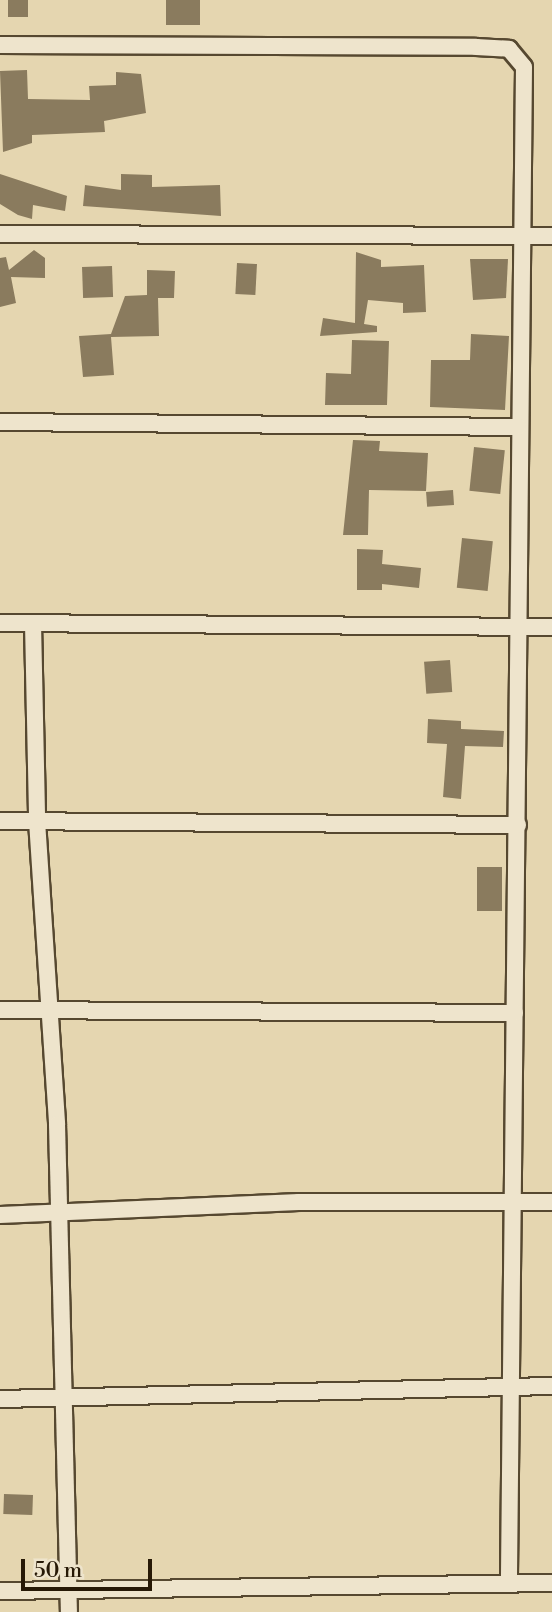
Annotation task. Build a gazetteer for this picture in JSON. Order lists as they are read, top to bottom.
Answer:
{
  "scale_bar": "50 m"
}
